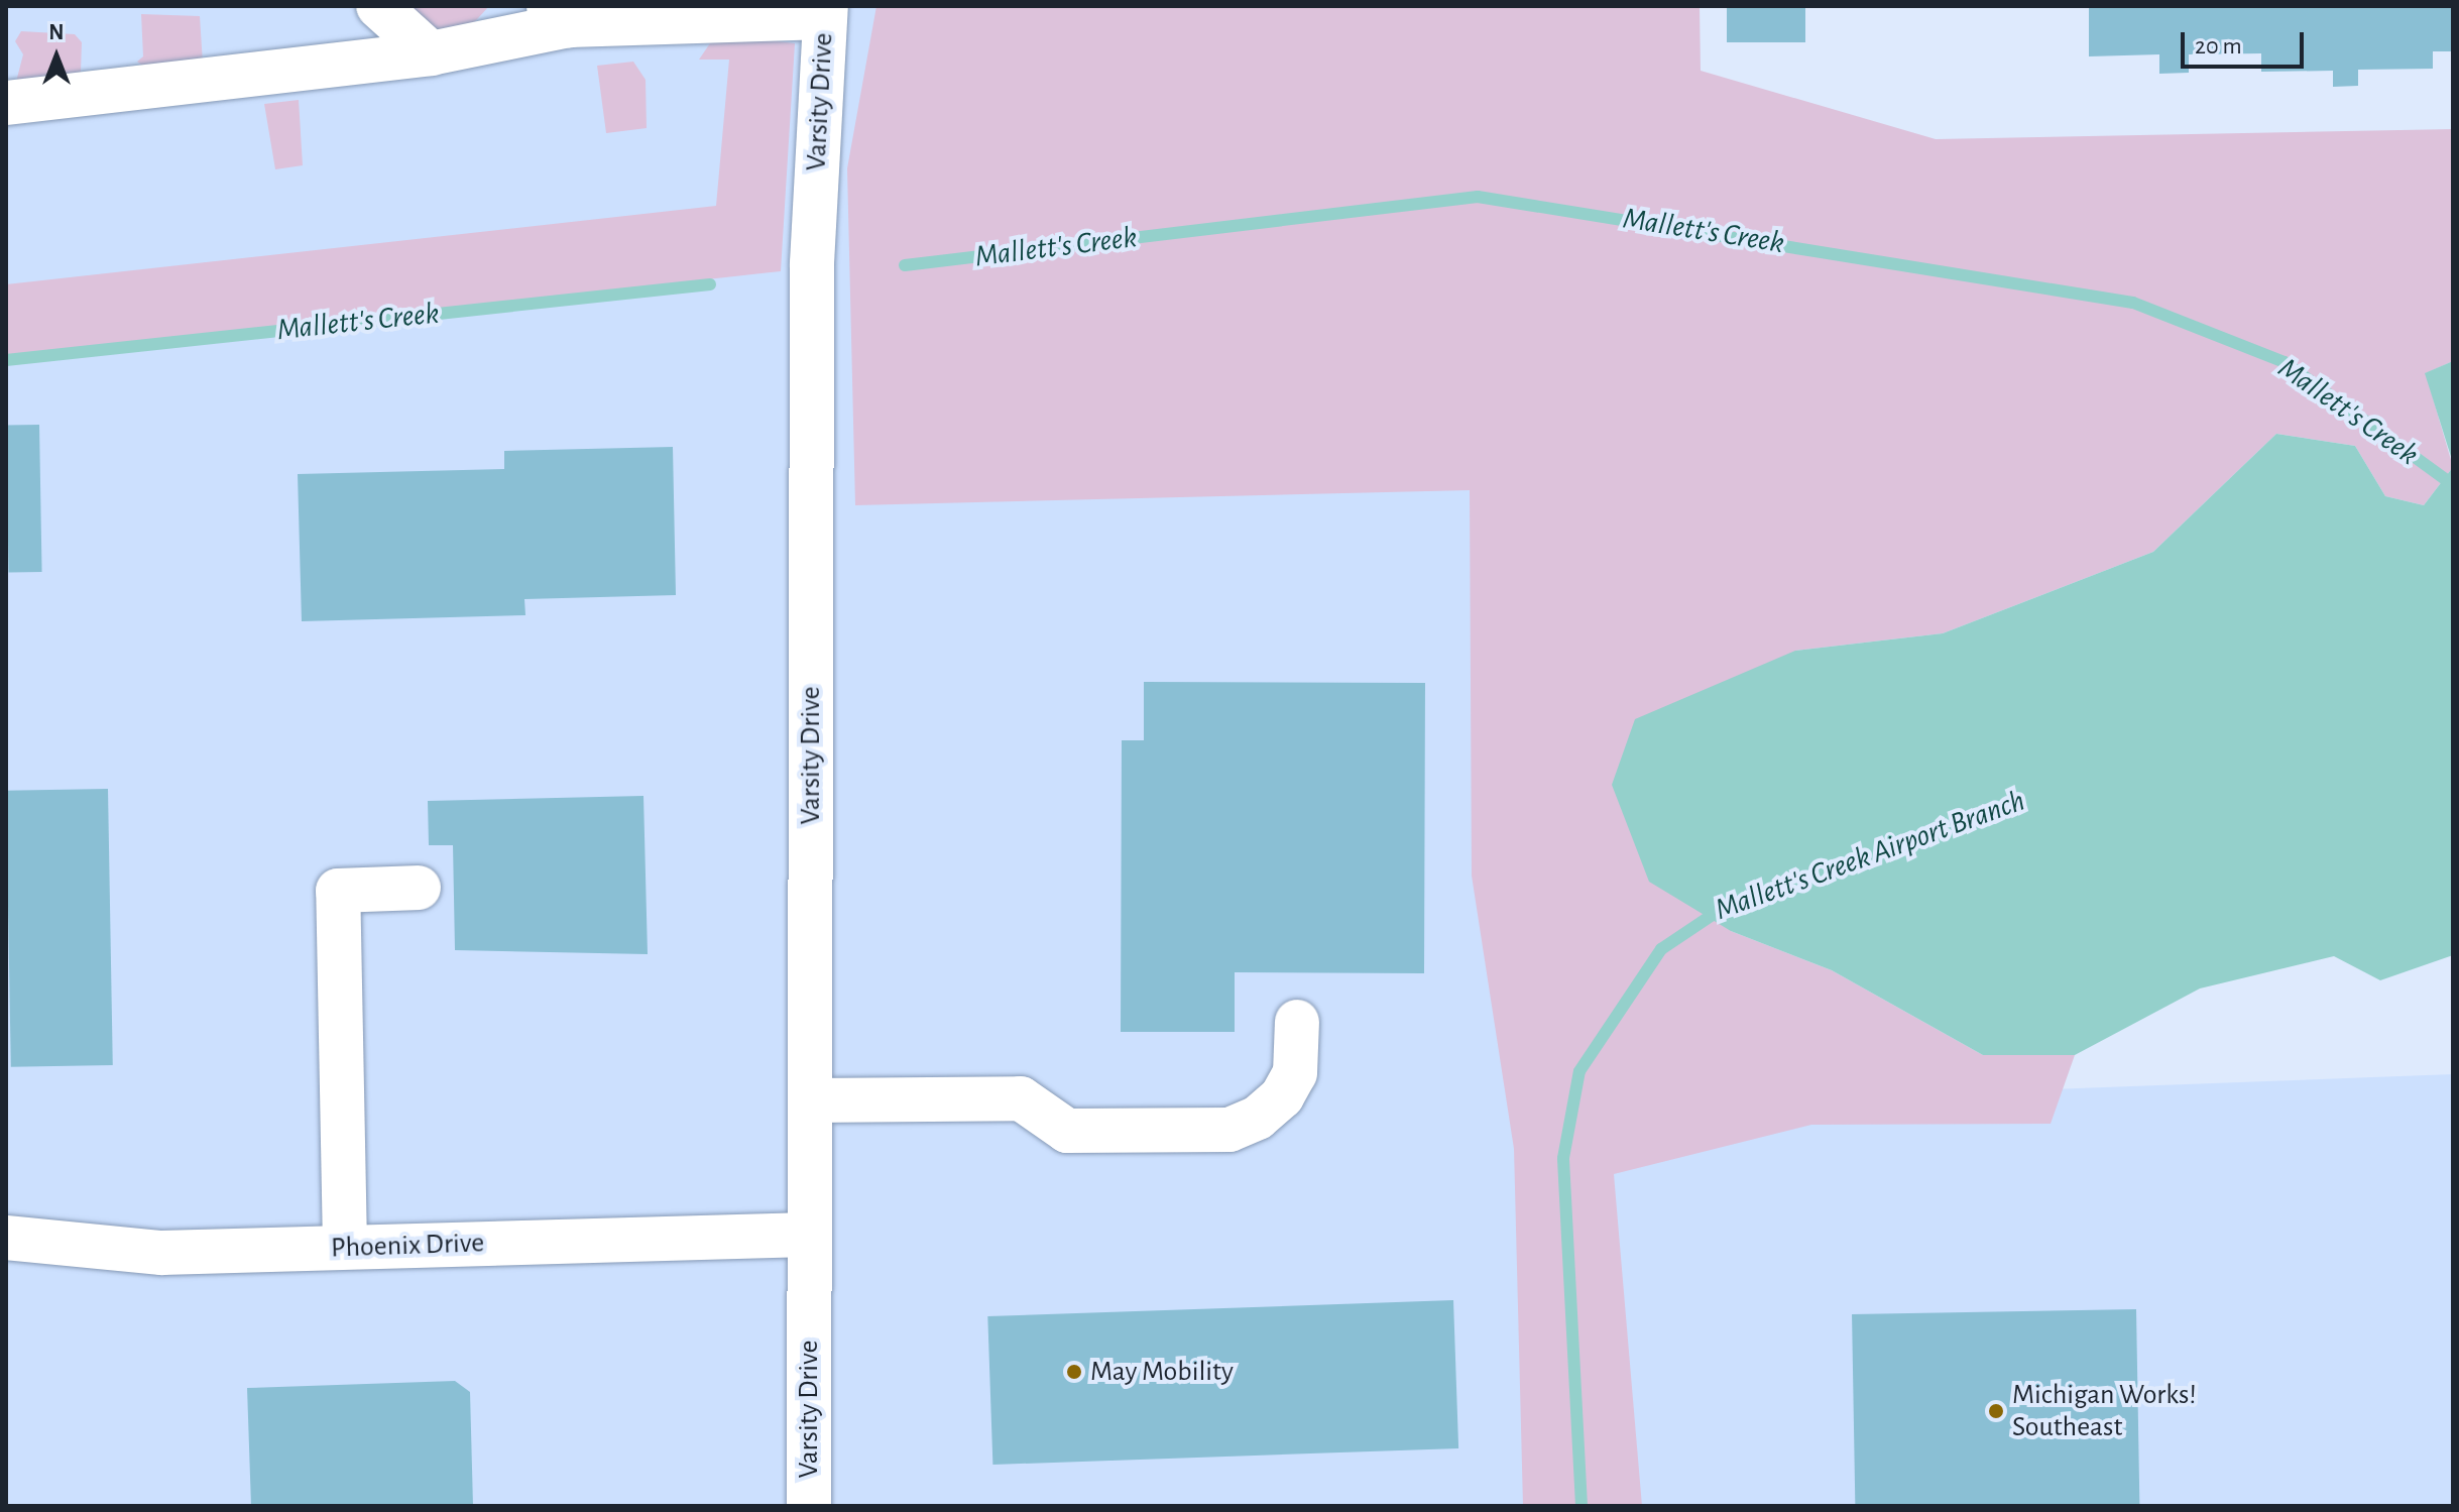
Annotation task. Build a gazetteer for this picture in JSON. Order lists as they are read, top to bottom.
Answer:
{
  "streets": {
    "street": ["Varsity Drive", "Phoenix Drive"]
  },
  "crossings": [
    ["Varsity Drive", "Phoenix Drive"]
  ],
  "water": ["Mallett's Creek", "Mallett's Creek Airport Branch"],
  "places": ["May Mobility", "Michigan Works! Southeast"],
  "scale_bar": "20 m",
  "north": "top"
}
